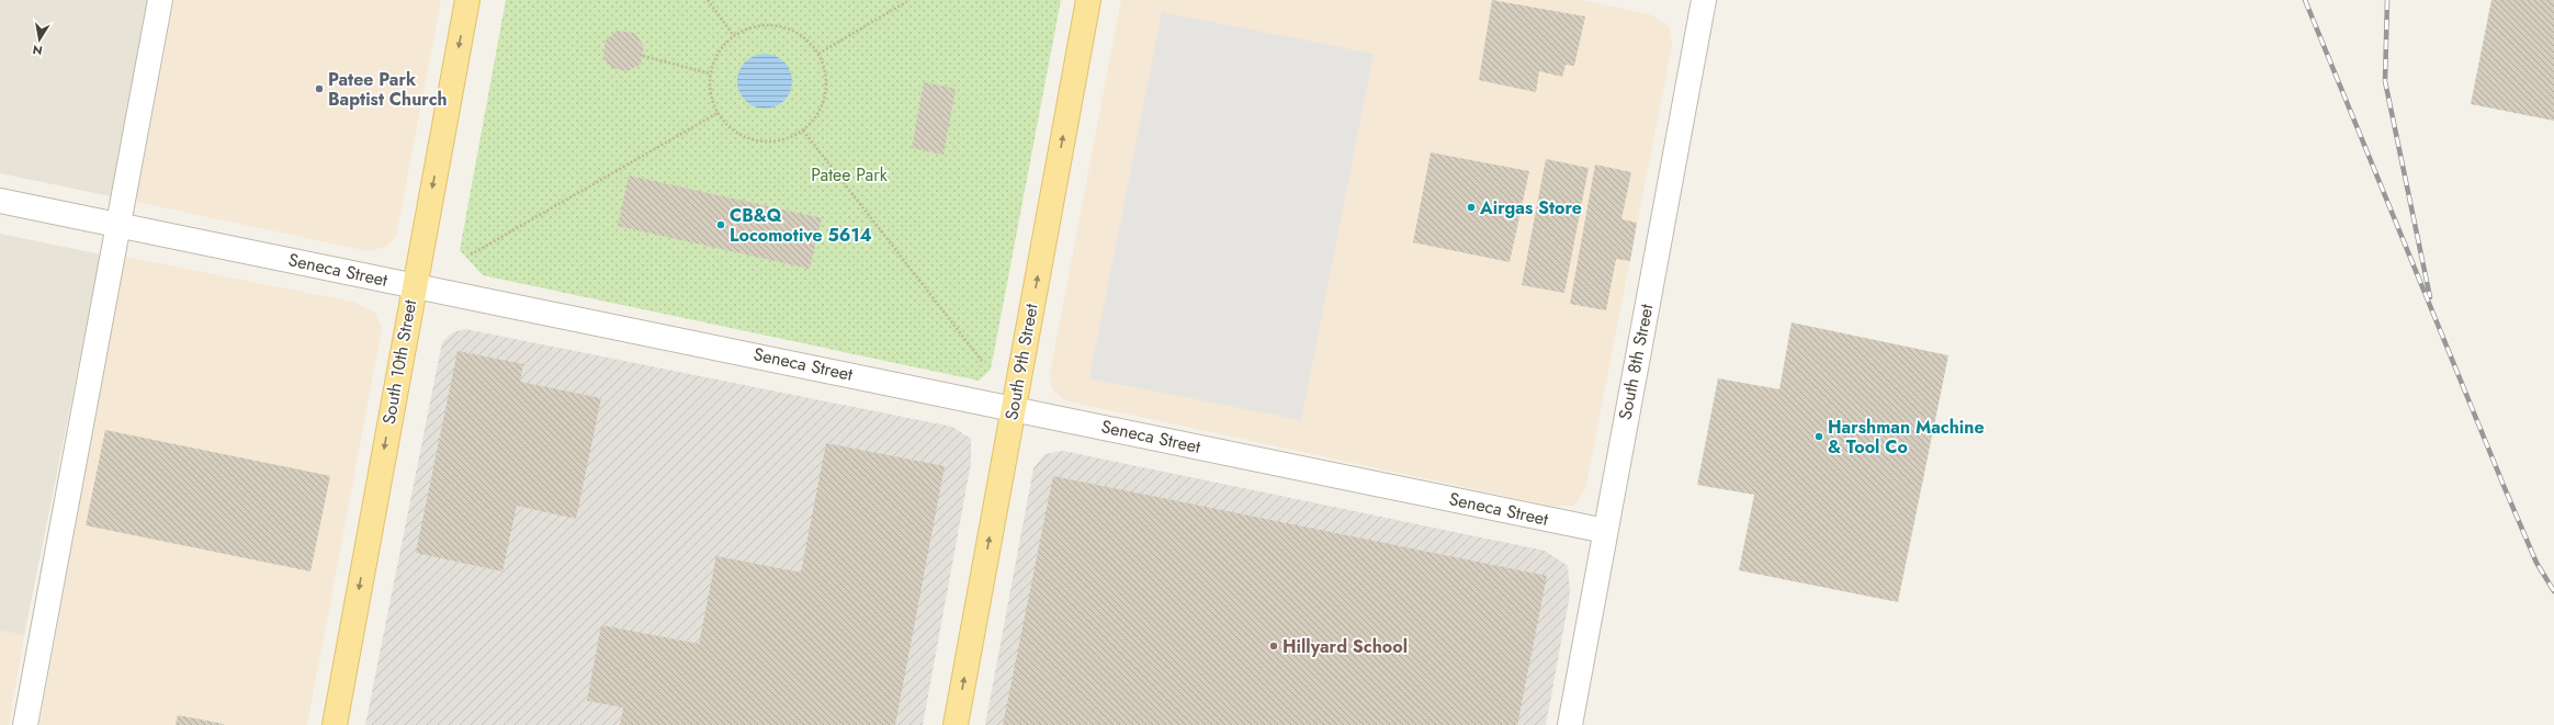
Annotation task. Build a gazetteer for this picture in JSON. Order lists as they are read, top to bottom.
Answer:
{
  "streets": {
    "main road": ["South 10th Street", "South 9th Street"],
    "street": ["Seneca Street", "South 8th Street"]
  },
  "crossings": [
    ["Seneca Street", "South 10th Street"],
    ["Seneca Street", "South 9th Street"],
    ["Seneca Street", "South 8th Street"]
  ],
  "one_way": ["South 10th Street", "South 9th Street"],
  "parks": ["Patee Park"],
  "places": [
    "Patee Park Baptist Church",
    "Airgas Store",
    "CB&Q Locomotive 5614",
    "Harshman Machine & Tool Co",
    "Hillyard School"
  ],
  "north": "bottom"
}
